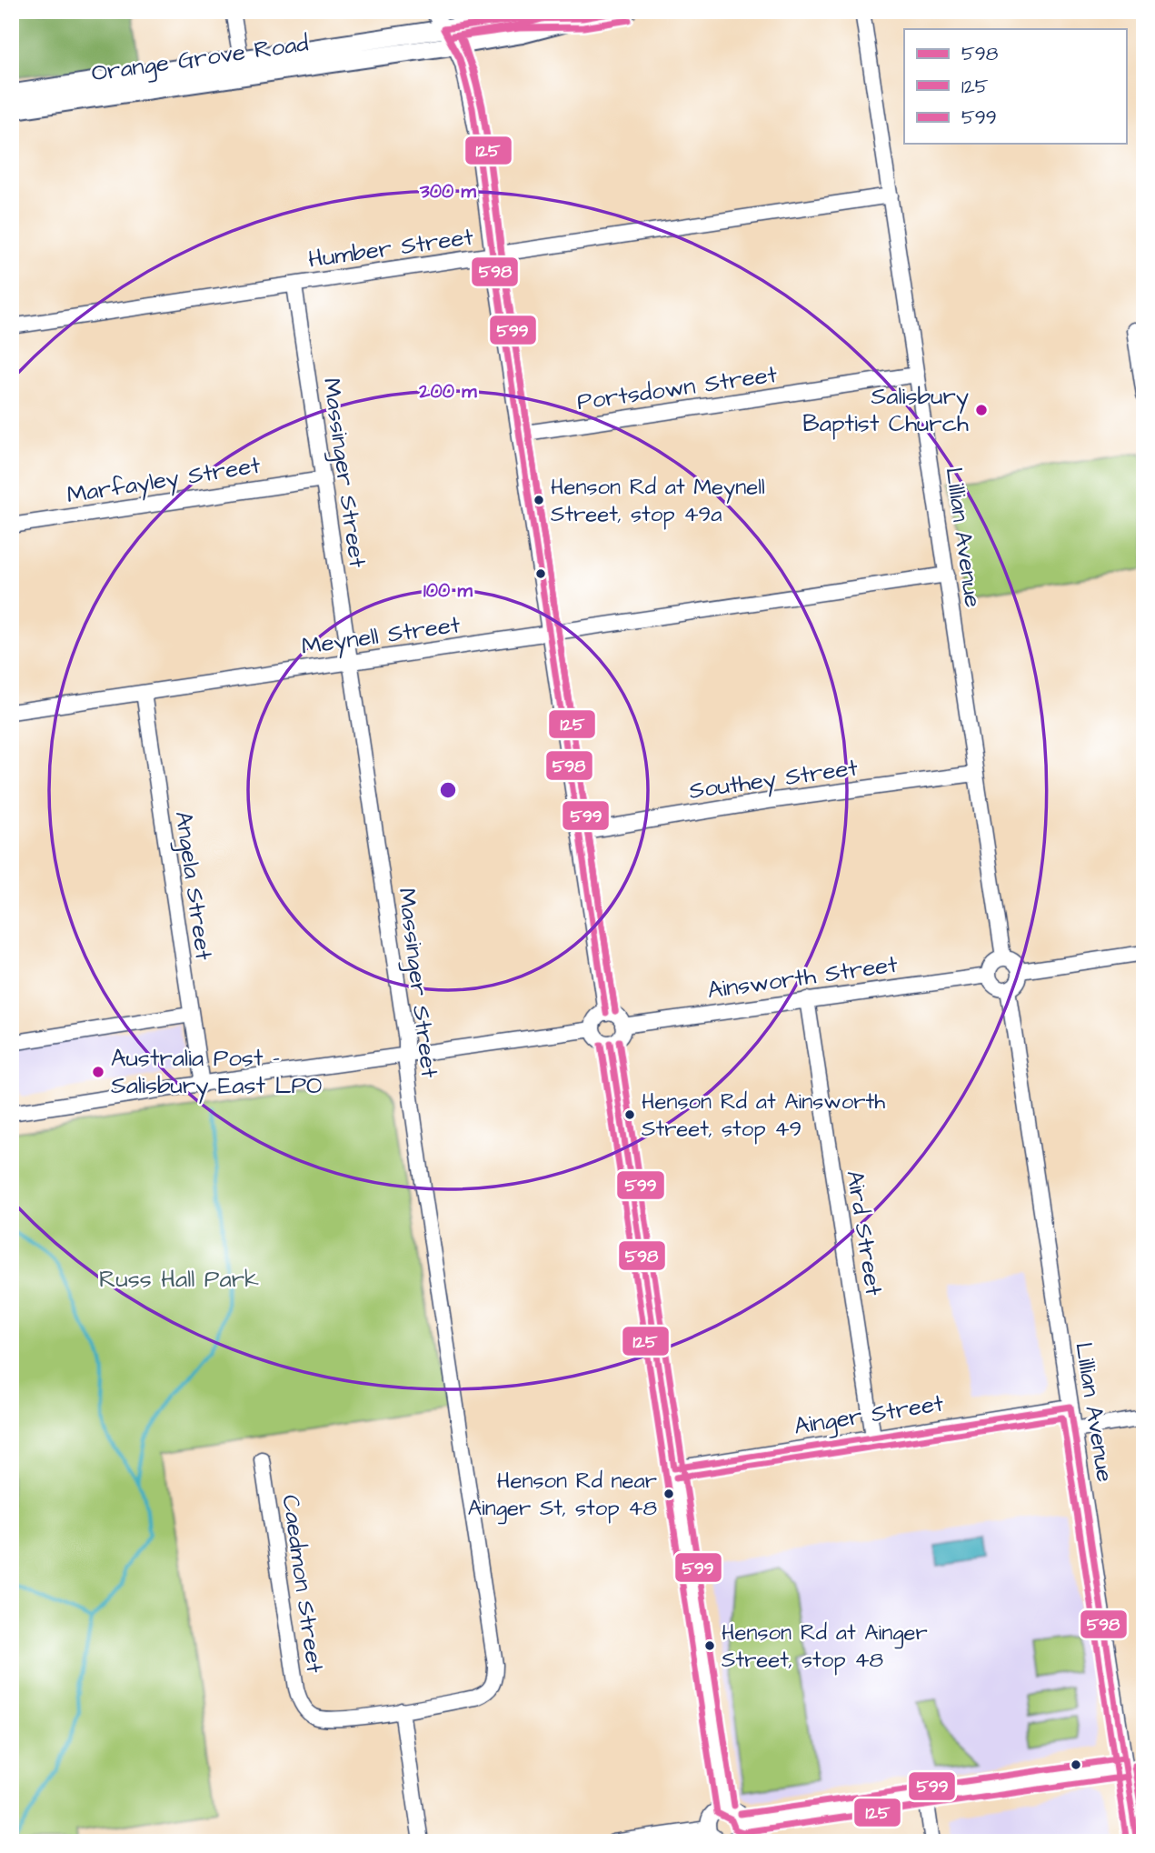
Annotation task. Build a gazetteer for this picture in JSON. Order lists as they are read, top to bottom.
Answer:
{
  "streets": {
    "main road": ["Orange Grove Road"],
    "street": [
      "Humber Street",
      "Portsdown Street",
      "Massinger Street",
      "Marfayley Street",
      "Lillian Avenue",
      "Meynell Street",
      "Southey Street",
      "Angela Street",
      "Ainsworth Street",
      "Aird Street",
      "Ainger Street",
      "Caedmon Street"
    ]
  },
  "crossings": [
    ["Humber Street", "Massinger Street"],
    ["Humber Street", "Lillian Avenue"],
    ["Portsdown Street", "Lillian Avenue"],
    ["Massinger Street", "Marfayley Street"],
    ["Massinger Street", "Meynell Street"],
    ["Massinger Street", "Caedmon Street"],
    ["Lillian Avenue", "Meynell Street"],
    ["Lillian Avenue", "Southey Street"],
    ["Lillian Avenue", "Ainsworth Street"],
    ["Lillian Avenue", "Ainger Street"],
    ["Meynell Street", "Angela Street"],
    ["Ainsworth Street", "Aird Street"],
    ["Aird Street", "Ainger Street"]
  ],
  "parks": ["Russ Hall Park"],
  "places": [
    "Salisbury Baptist Church",
    "Henson Rd at Meynell Street, stop 49a",
    "Australia Post - Salisbury East LPO",
    "Henson Rd at Ainsworth Street, stop 49",
    "Henson Rd near Ainger St, stop 48",
    "Henson Rd at Ainger Street, stop 48"
  ],
  "lines": ["transit line 598", "transit line 599", "transit line 125"],
  "legend": ["598", "125", "599"],
  "rings": ["300 m", "200 m", "100 m"]
}
